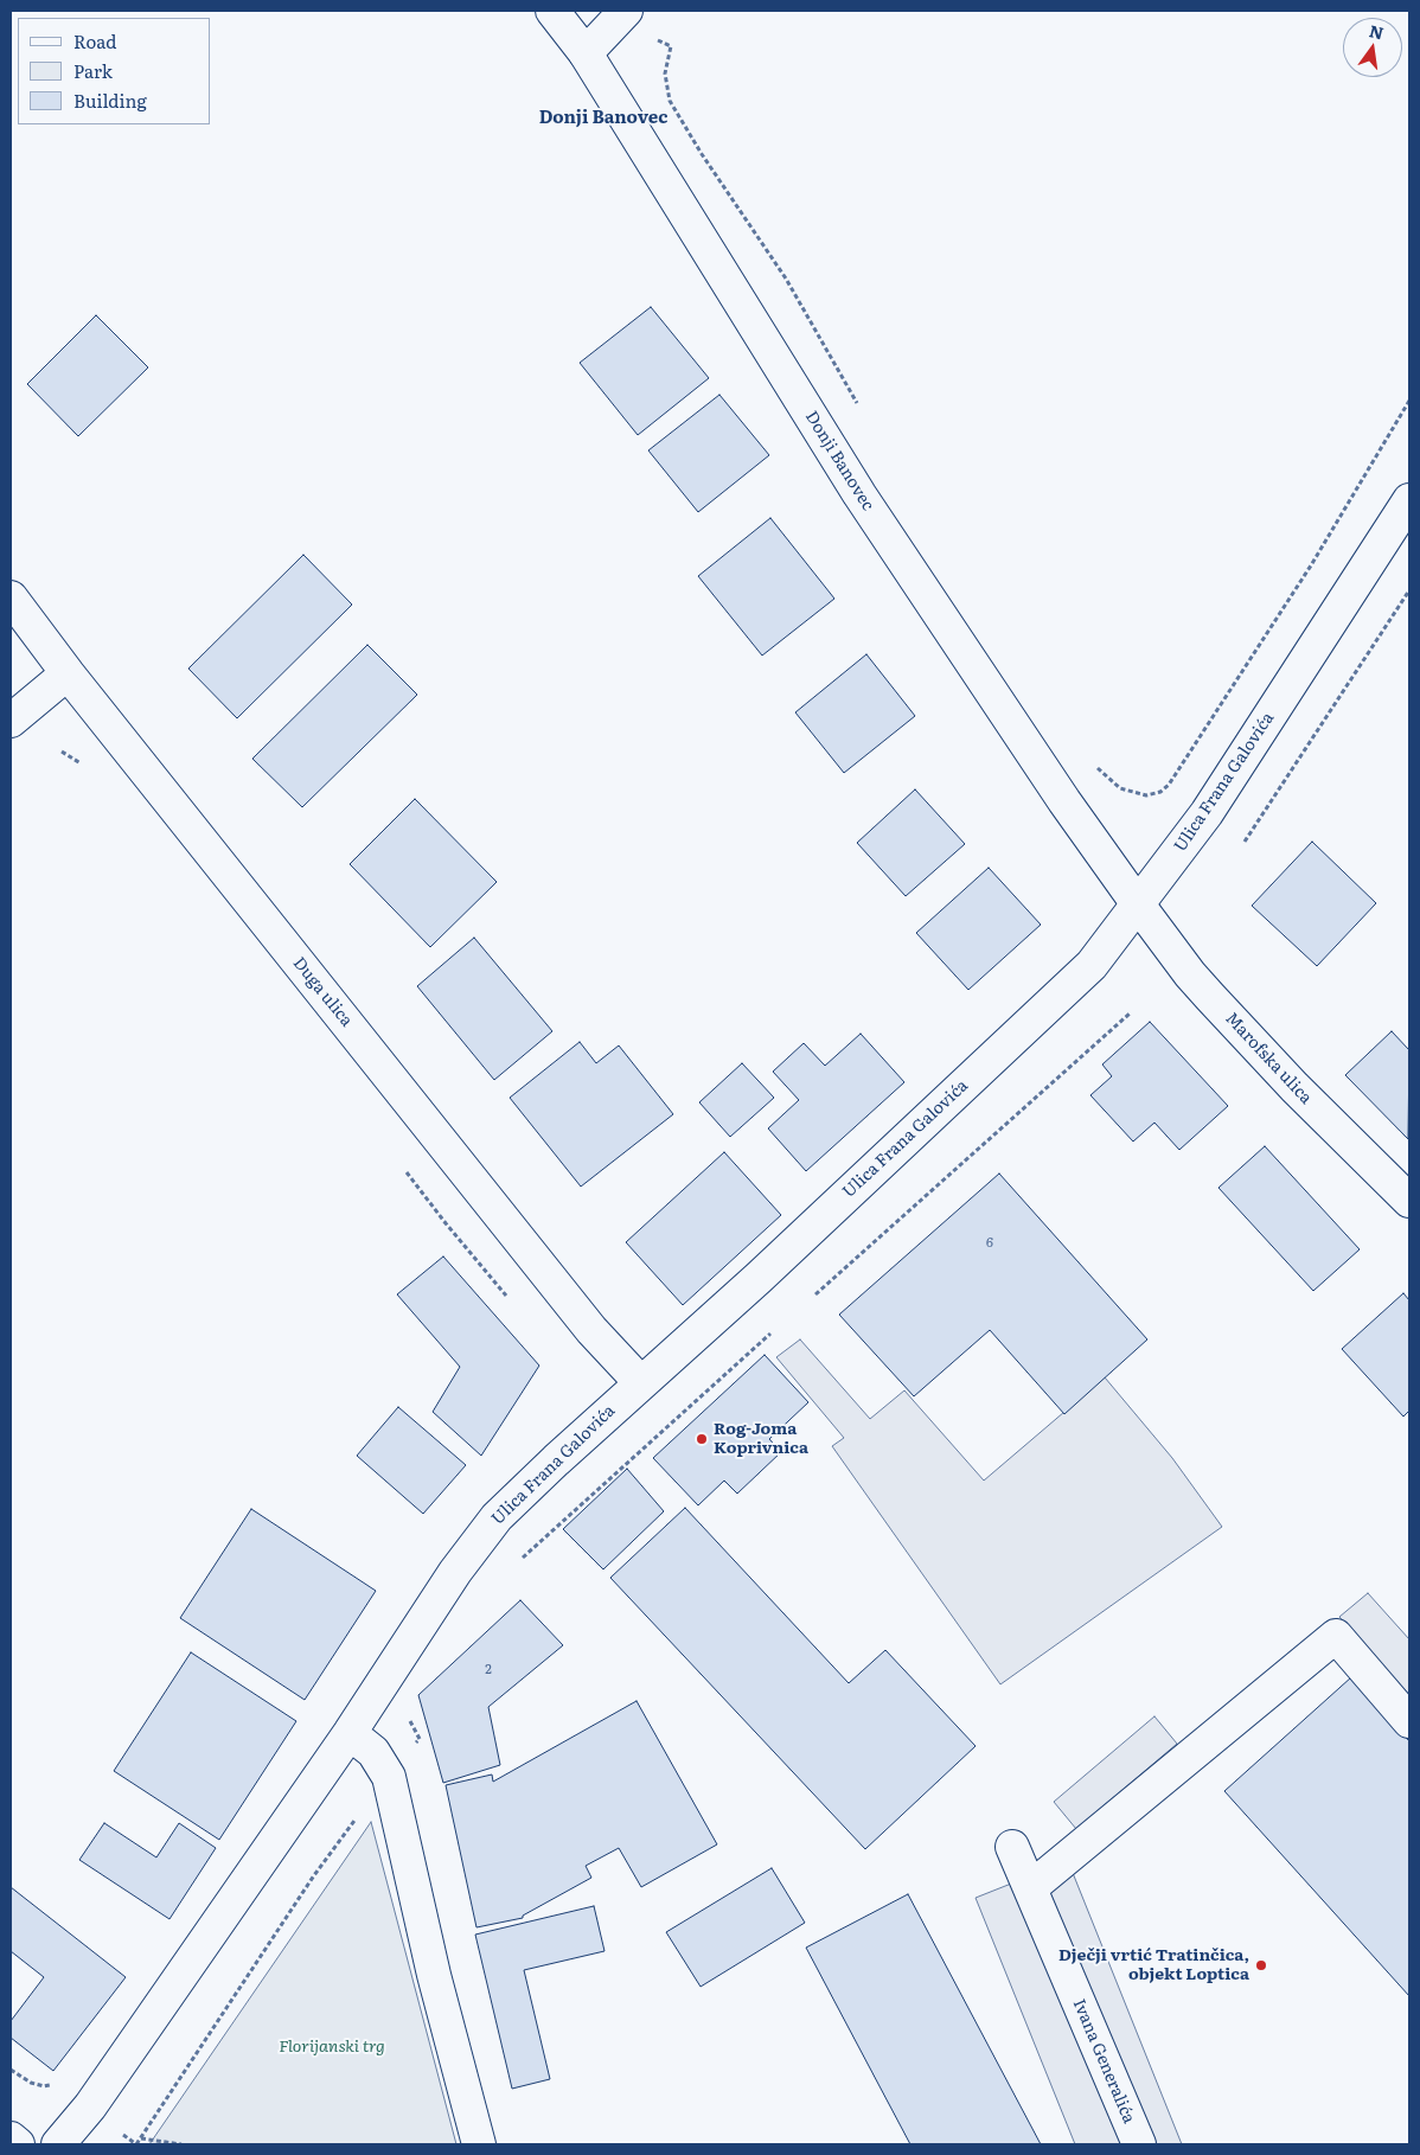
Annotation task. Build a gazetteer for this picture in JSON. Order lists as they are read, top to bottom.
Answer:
{
  "streets": {
    "street": [
      "Donji Banovec",
      "Ulica Frana Galovića",
      "Duga ulica",
      "Marofska ulica",
      "Ivana Generalića"
    ]
  },
  "crossings": [
    ["Donji Banovec", "Ulica Frana Galovića"],
    ["Donji Banovec", "Marofska ulica"],
    ["Ulica Frana Galovića", "Duga ulica"],
    ["Ulica Frana Galovića", "Marofska ulica"]
  ],
  "districts": ["Donji Banovec"],
  "parks": ["Florijanski trg"],
  "places": ["Rog-Joma Koprivnica", "Dječji vrtić Tratinčica, objekt Loptica"],
  "house_numbers": ["6", "2"],
  "legend": ["Road", "Park", "Building"],
  "north": "top"
}
